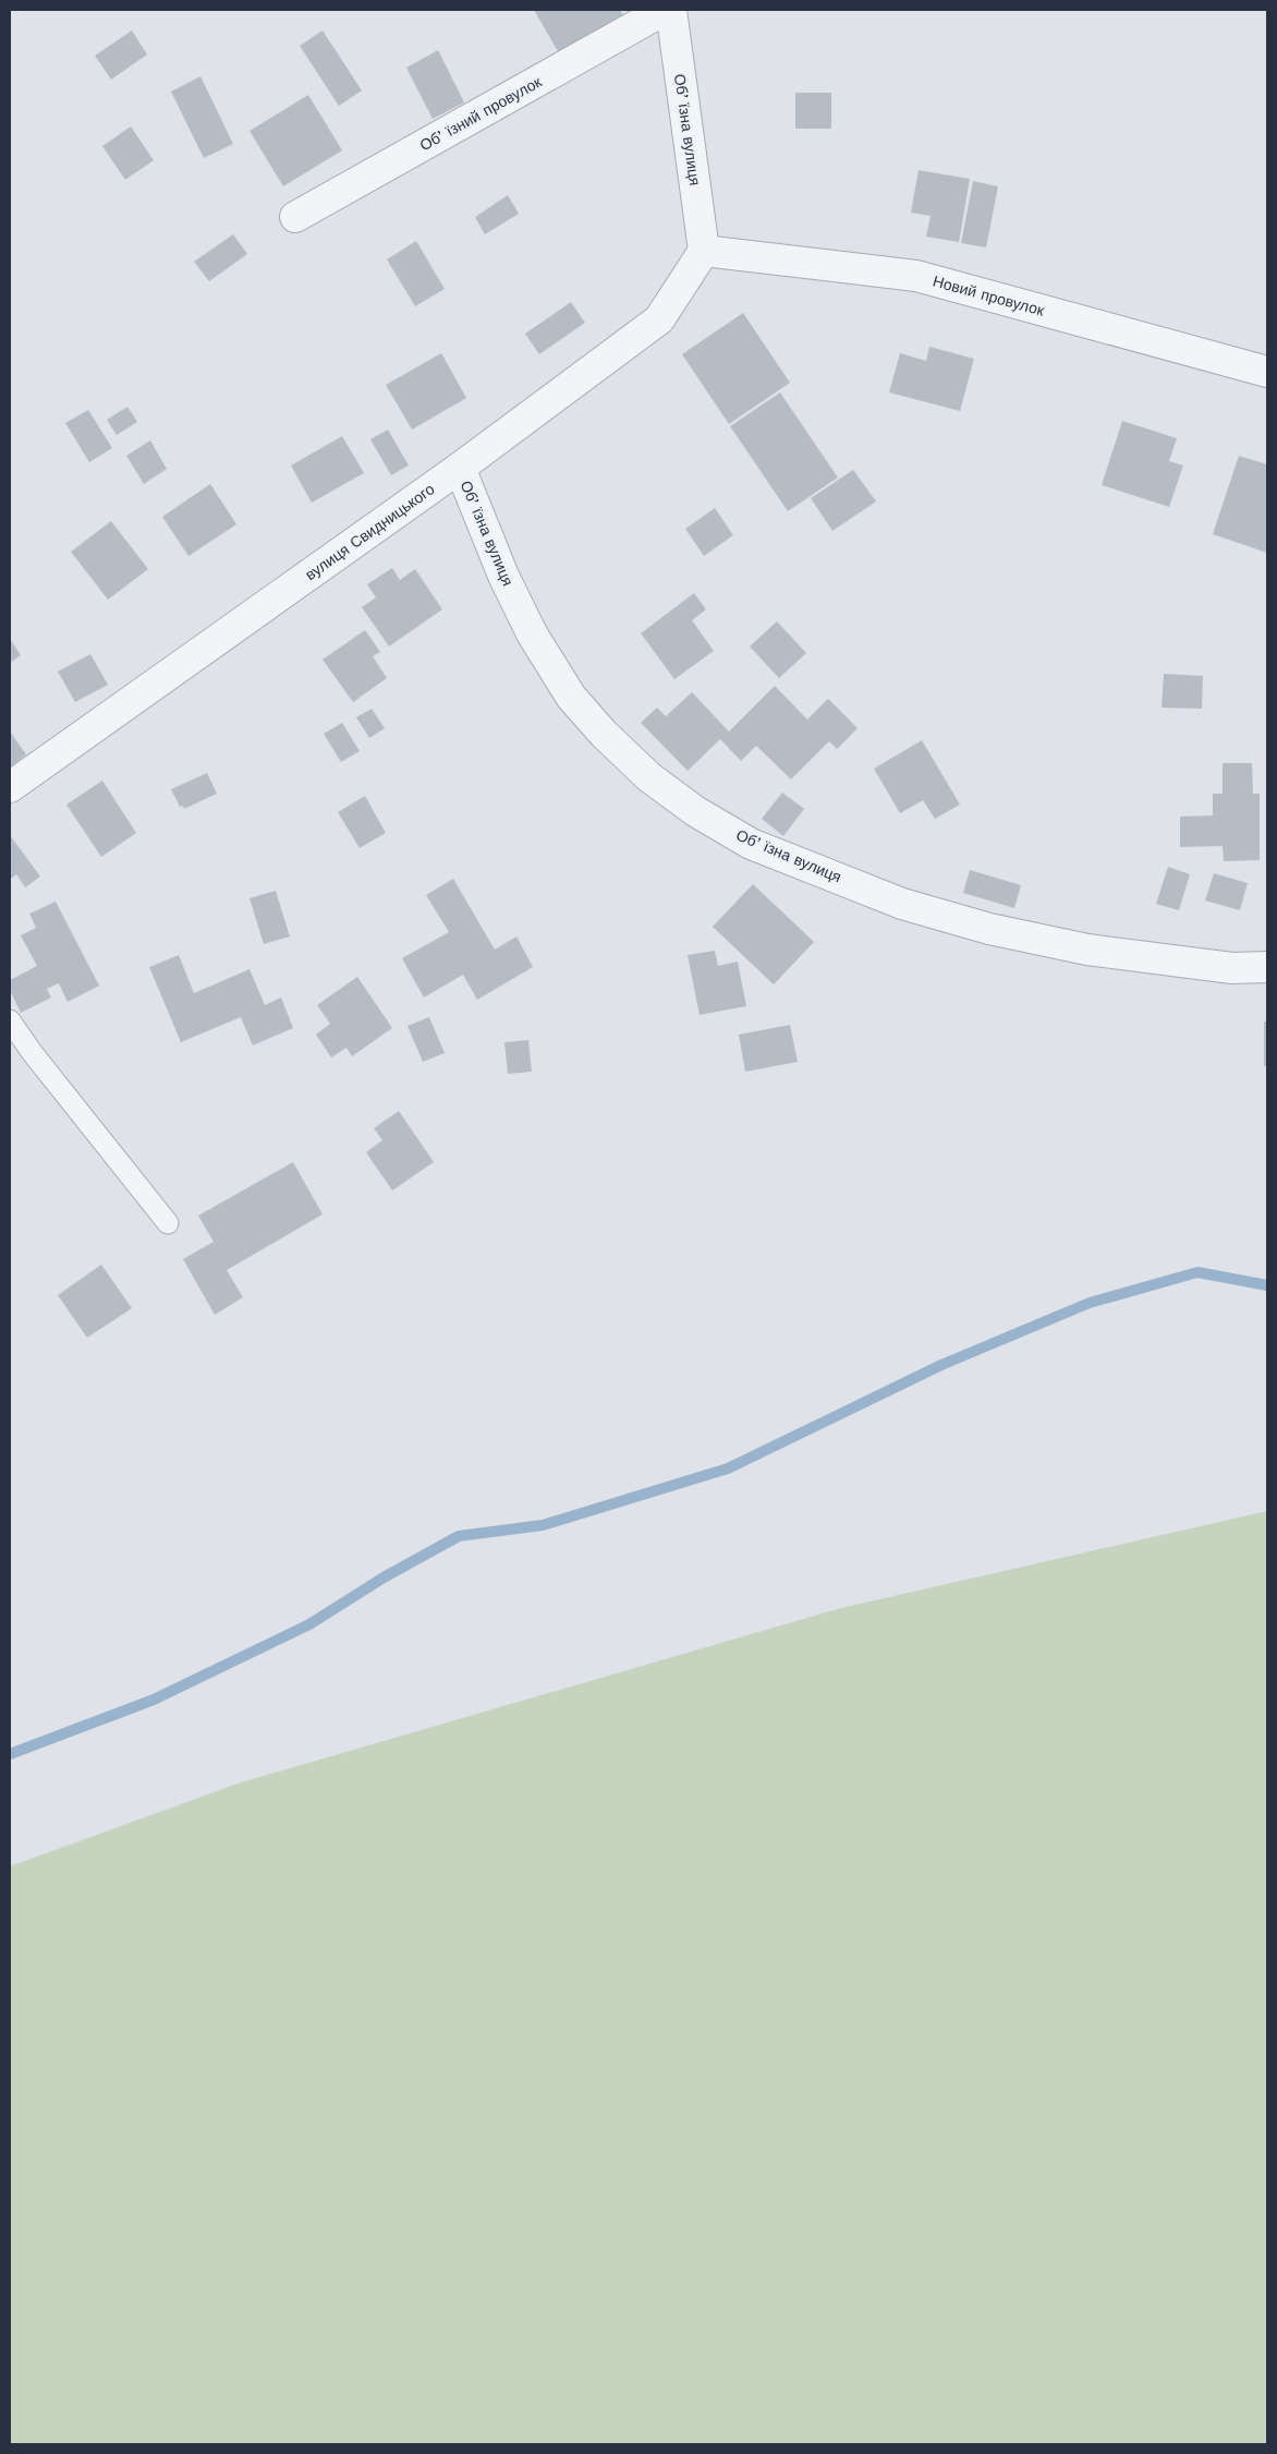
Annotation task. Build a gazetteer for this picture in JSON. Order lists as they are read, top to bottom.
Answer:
{
  "streets": {
    "street": [
      "Обʼїзний провулок",
      "Обʼїзна вулиця",
      "Новий провулок",
      "вулиця Свидницького"
    ]
  },
  "crossings": [
    ["Обʼїзна вулиця", "Новий провулок"],
    ["Обʼїзна вулиця", "вулиця Свидницького"],
    ["Новий провулок", "вулиця Свидницького"]
  ]
}
